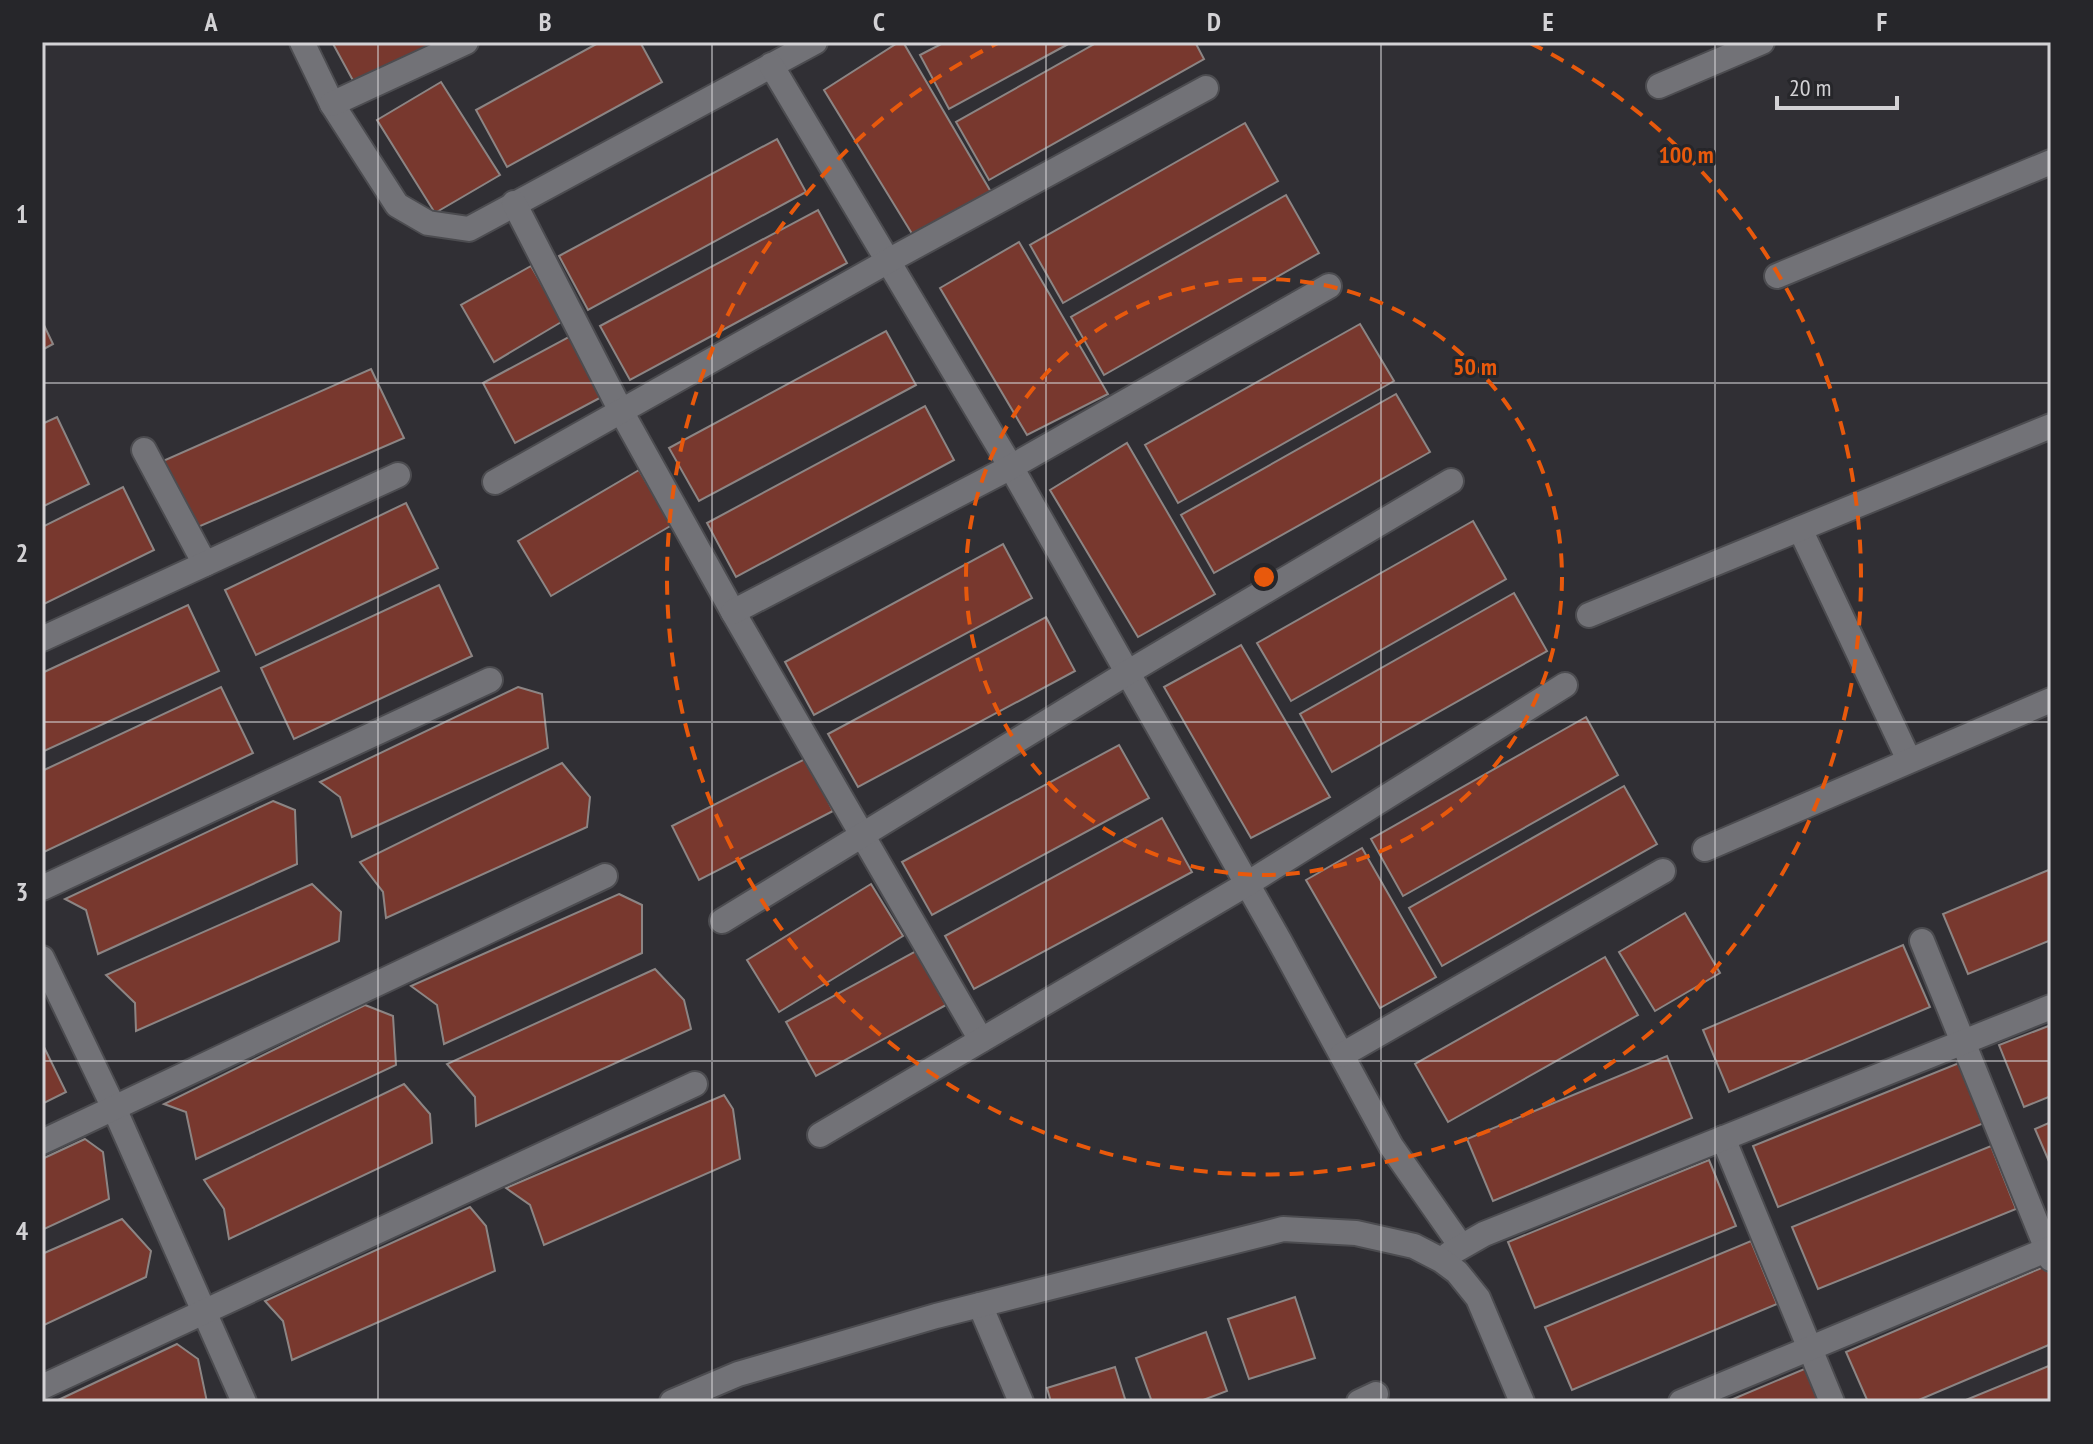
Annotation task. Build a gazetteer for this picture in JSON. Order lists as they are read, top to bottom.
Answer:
{
  "scale_bar": "20 m",
  "grid": {
    "columns": [
      "A",
      "B",
      "C",
      "D",
      "E",
      "F"
    ],
    "rows": [
      "1",
      "2",
      "3",
      "4"
    ]
  },
  "rings": ["100 m", "50 m"]
}
